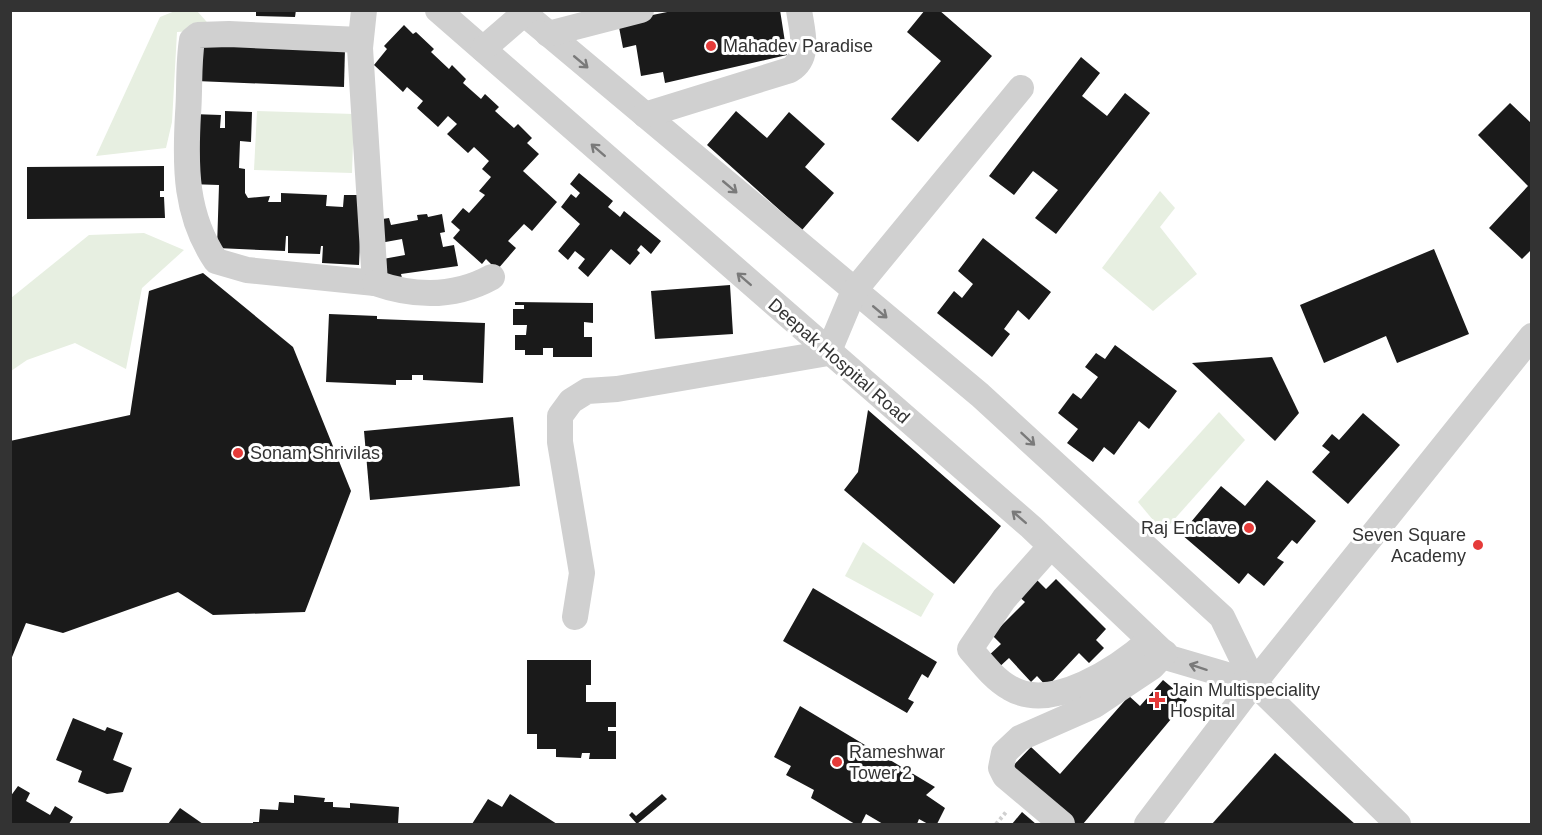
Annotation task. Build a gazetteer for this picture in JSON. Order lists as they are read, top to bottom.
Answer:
{
  "streets": {
    "street": ["Deepak Hospital Road"]
  },
  "places": {
    "other": [
      "Mahadev Paradise",
      "Sonam Shrivilas",
      "Raj Enclave",
      "Seven Square Academy",
      "Rameshwar Tower 2"
    ],
    "health": ["Jain Multispeciality Hospital"]
  }
}
